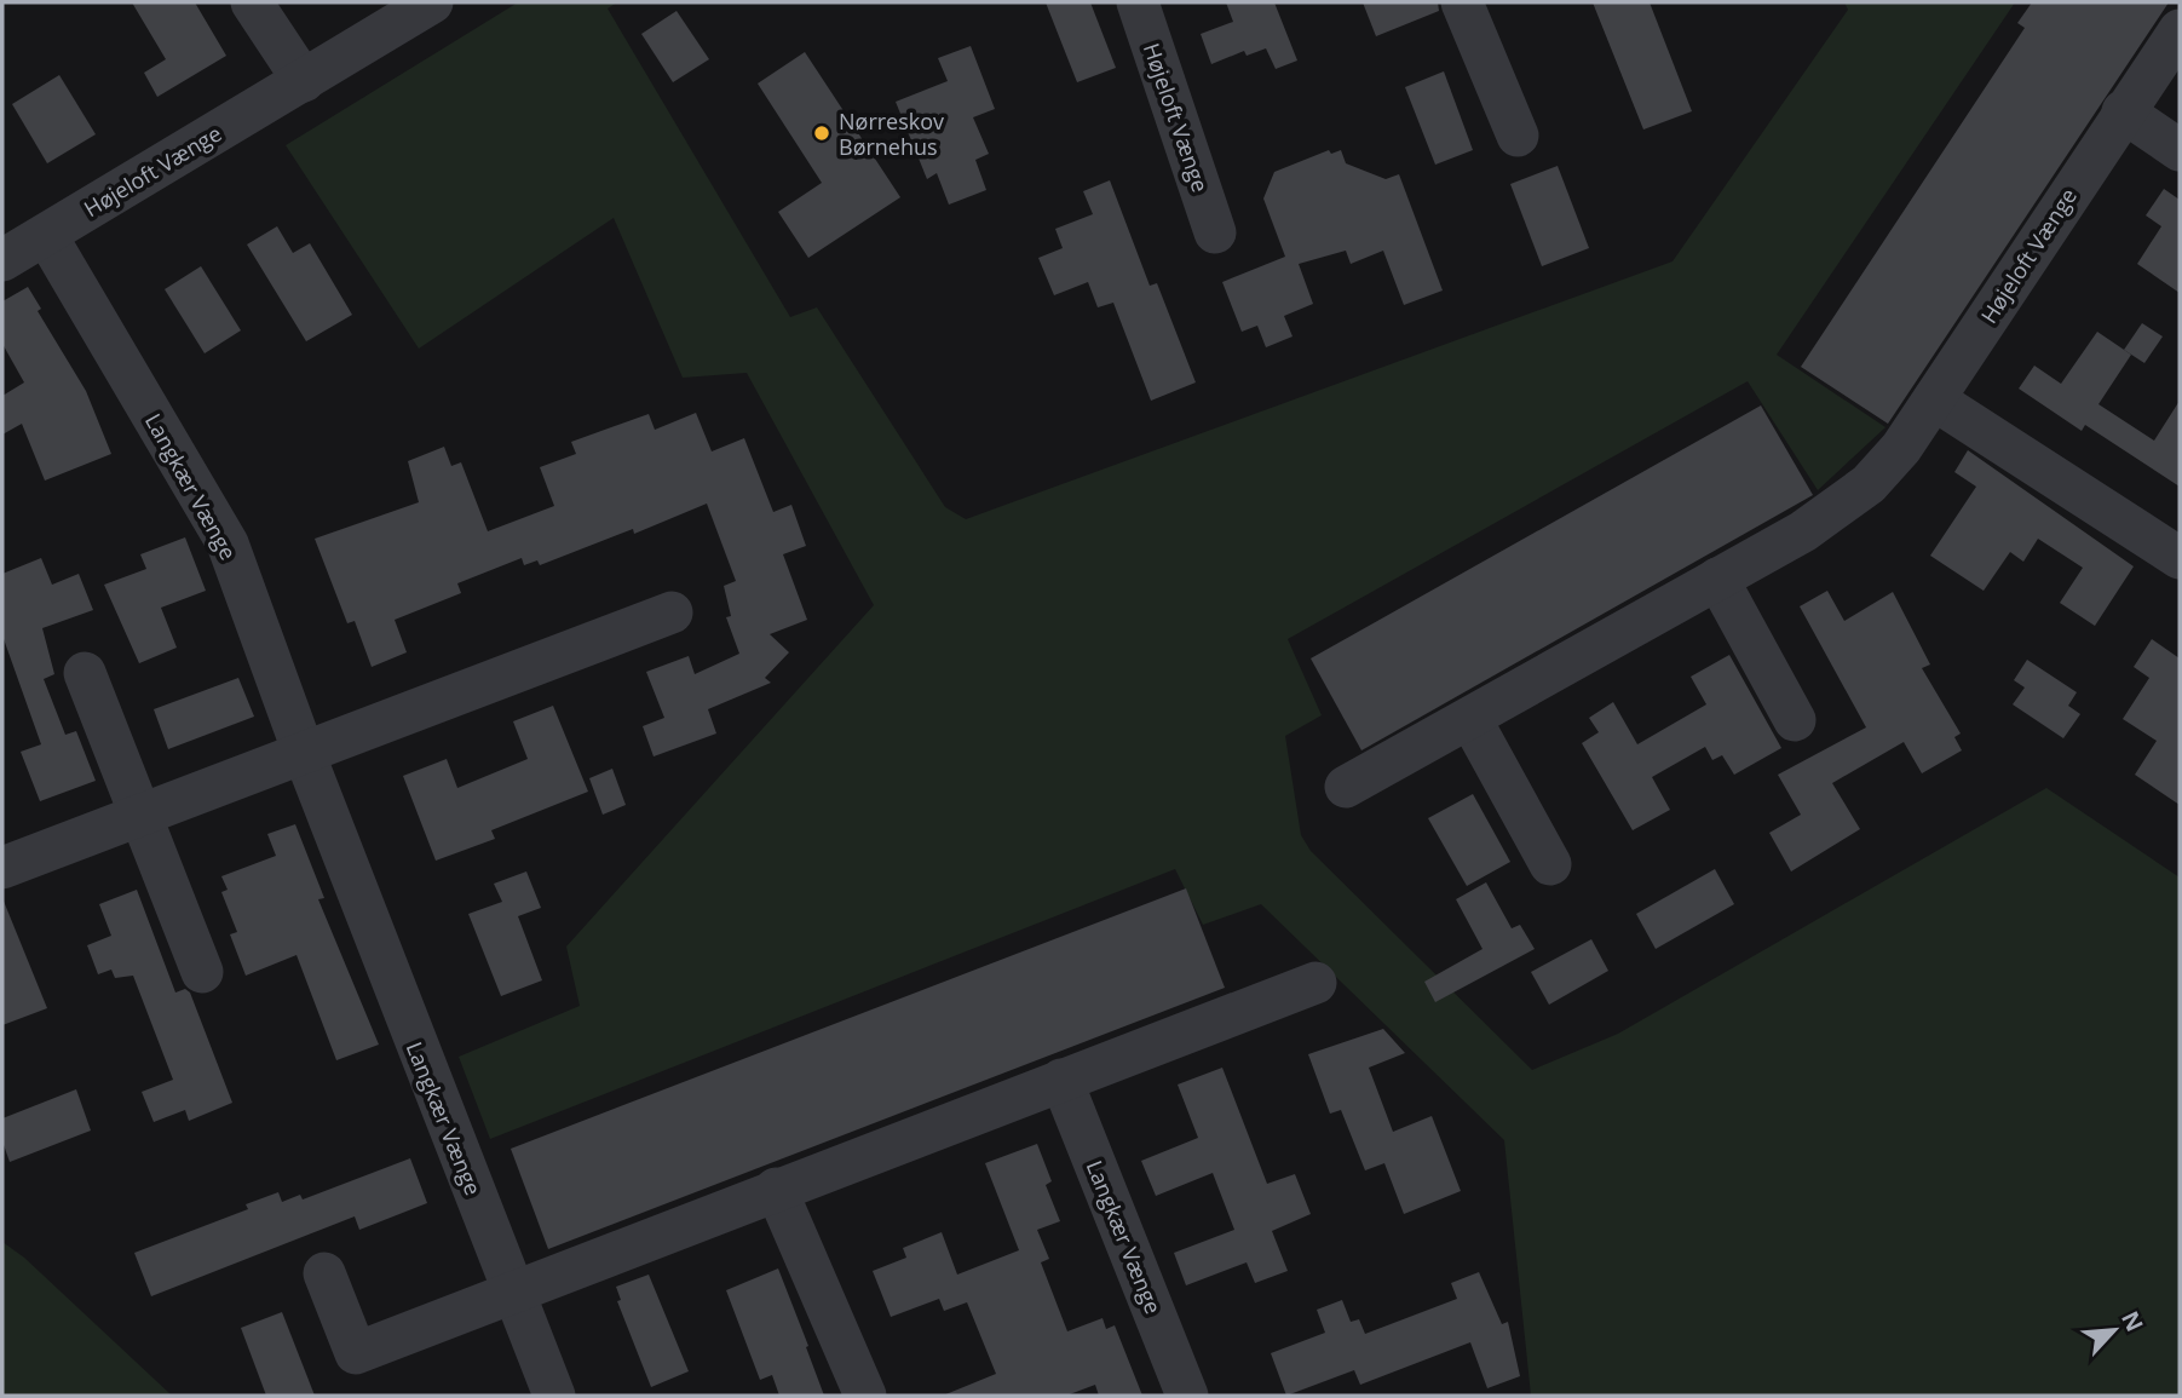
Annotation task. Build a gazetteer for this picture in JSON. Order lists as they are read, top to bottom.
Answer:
{
  "streets": {
    "street": ["Højeloft Vænge", "Langkær Vænge"]
  },
  "crossings": [
    ["Højeloft Vænge", "Langkær Vænge"]
  ],
  "places": ["Nørreskov Børnehus"],
  "north": "top right"
}
